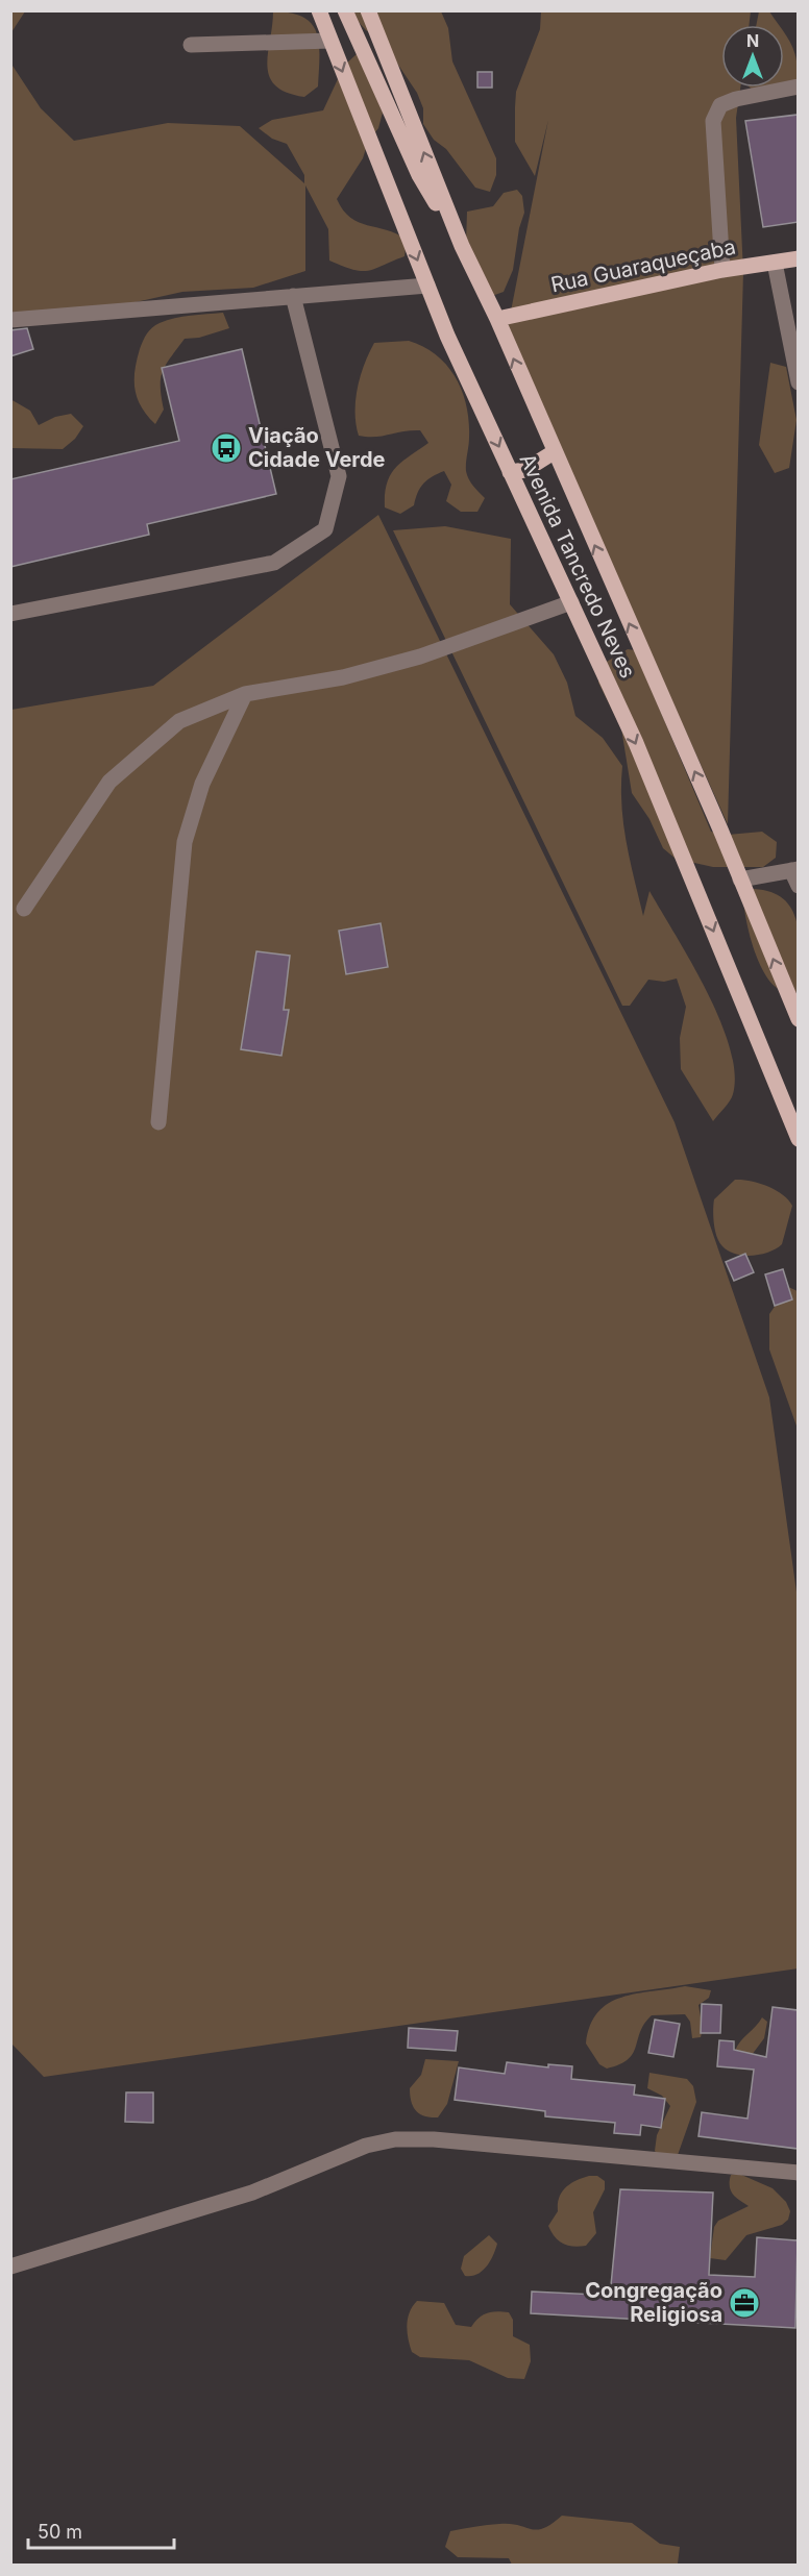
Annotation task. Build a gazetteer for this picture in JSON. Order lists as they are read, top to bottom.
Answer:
{
  "streets": {
    "main road": ["Rua Guaraqueçaba", "Avenida Tancredo Neves"]
  },
  "crossings": [
    ["Rua Guaraqueçaba", "Avenida Tancredo Neves"]
  ],
  "places": {
    "bus stop": ["Viação Cidade Verde"],
    "office": ["Congregação Religiosa"]
  },
  "scale_bar": "50 m",
  "north": "top"
}
